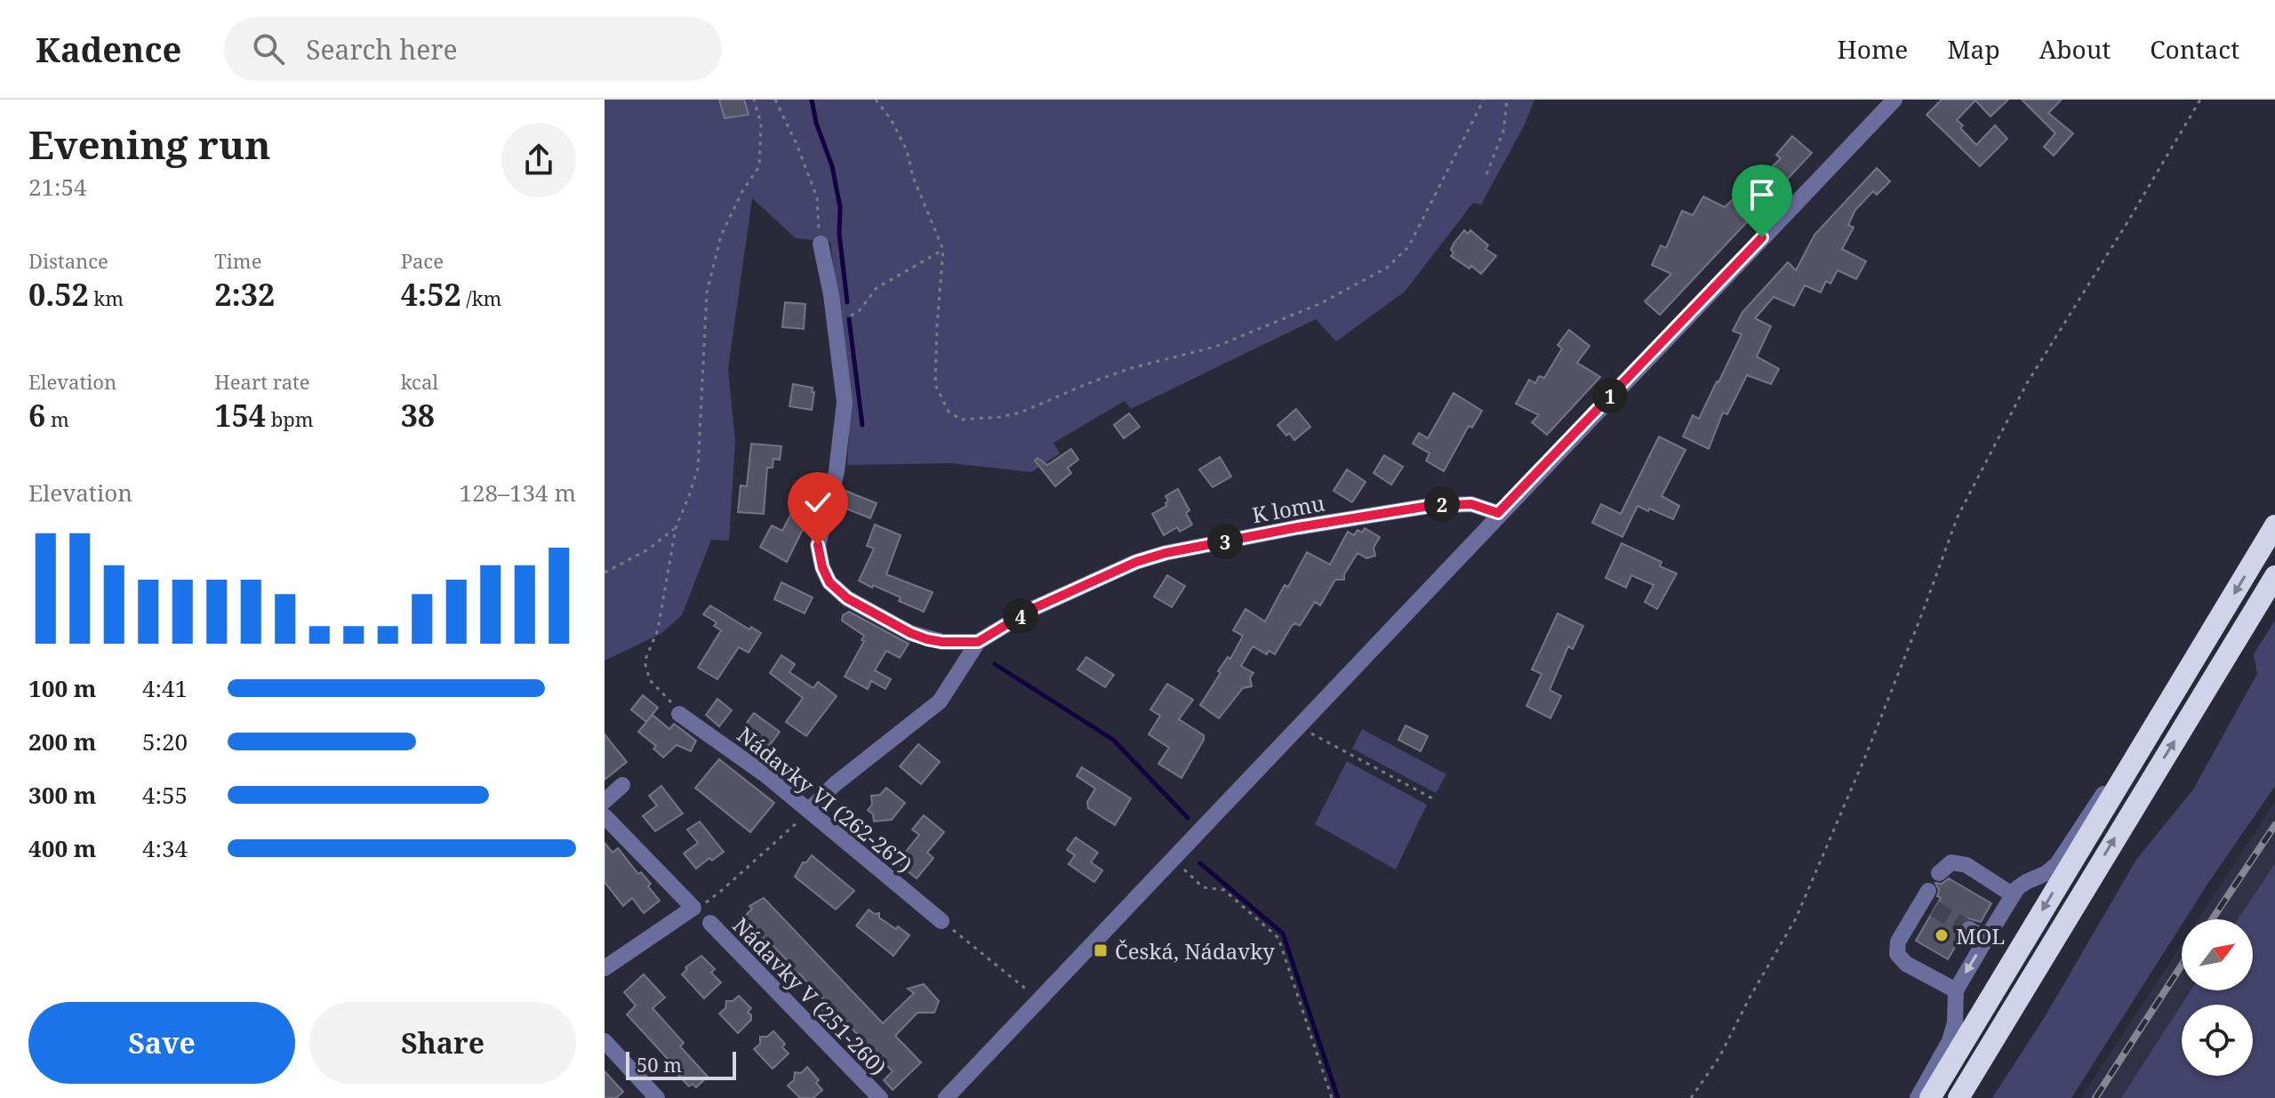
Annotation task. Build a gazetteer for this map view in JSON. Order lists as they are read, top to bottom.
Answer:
{
  "streets": {
    "street": ["K lomu", "Nádavky VI (262-267)", "Nádavky V (251-260)"]
  },
  "crossings": [
    ["K lomu", "Nádavky VI (262-267)"]
  ],
  "places": {
    "other": ["MOL"],
    "transit": ["Česká, Nádavky"]
  },
  "scale_bar": "50 m",
  "north": "top right",
  "page": {
    "header": "Kadence",
    "search": "Search here",
    "nav": [
      "Home",
      "Map",
      "About",
      "Contact"
    ],
    "heading": ["Evening run", "21:54"],
    "stats": [
      ["Distance", "0.52 km"],
      ["Time", "2:32"],
      ["Pace", "4:52 /km"],
      ["Elevation", "6 m"],
      ["Heart rate", "154 bpm"],
      ["kcal", "38"]
    ],
    "pins": [
      "1",
      "2",
      "3",
      "4"
    ],
    "chart": ["Elevation", "128–134 m"],
    "list": [
      {
        "name": "100 m",
        "note": "4:41"
      },
      {
        "name": "200 m",
        "note": "5:20"
      },
      {
        "name": "300 m",
        "note": "4:55"
      },
      {
        "name": "400 m",
        "note": "4:34"
      }
    ],
    "buttons": ["Save", "Share"],
    "scale": "50 m"
  }
}
